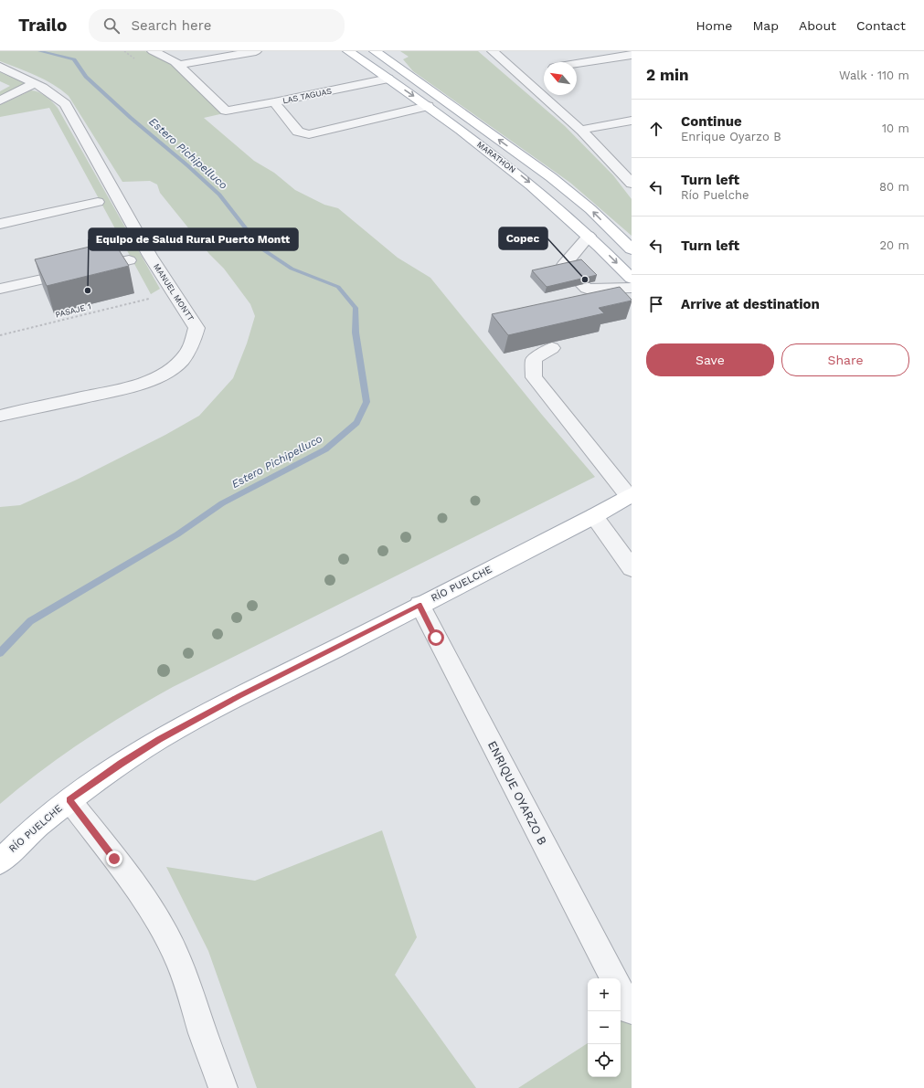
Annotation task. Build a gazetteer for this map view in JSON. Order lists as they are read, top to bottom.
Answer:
{
  "streets": {
    "main road": ["MARATHON", "RÍO PUELCHE"],
    "street": ["LAS TAGUAS", "MANUEL MONTT", "ENRIQUE OYARZO B"],
    "path": ["PASAJE 1"]
  },
  "crossings": [
    ["LAS TAGUAS", "MARATHON"],
    ["RÍO PUELCHE", "ENRIQUE OYARZO B"]
  ],
  "water": ["Estero Pichipelluco"],
  "places": ["Copec", "Equipo de Salud Rural Puerto Montt"],
  "north": "top left",
  "page": {
    "header": "Trailo",
    "search": "Search here",
    "nav": [
      "Home",
      "Map",
      "About",
      "Contact"
    ],
    "heading": ["2 min", "Walk · 110 m"],
    "list": [
      ["Continue", "Enrique Oyarzo B", "10 m"],
      ["Turn left", "Río Puelche", "80 m"],
      ["Turn left", "20 m"],
      "Arrive at destination"
    ],
    "buttons": ["Save", "Share"],
    "map_buttons": ["+", "−"]
  }
}
